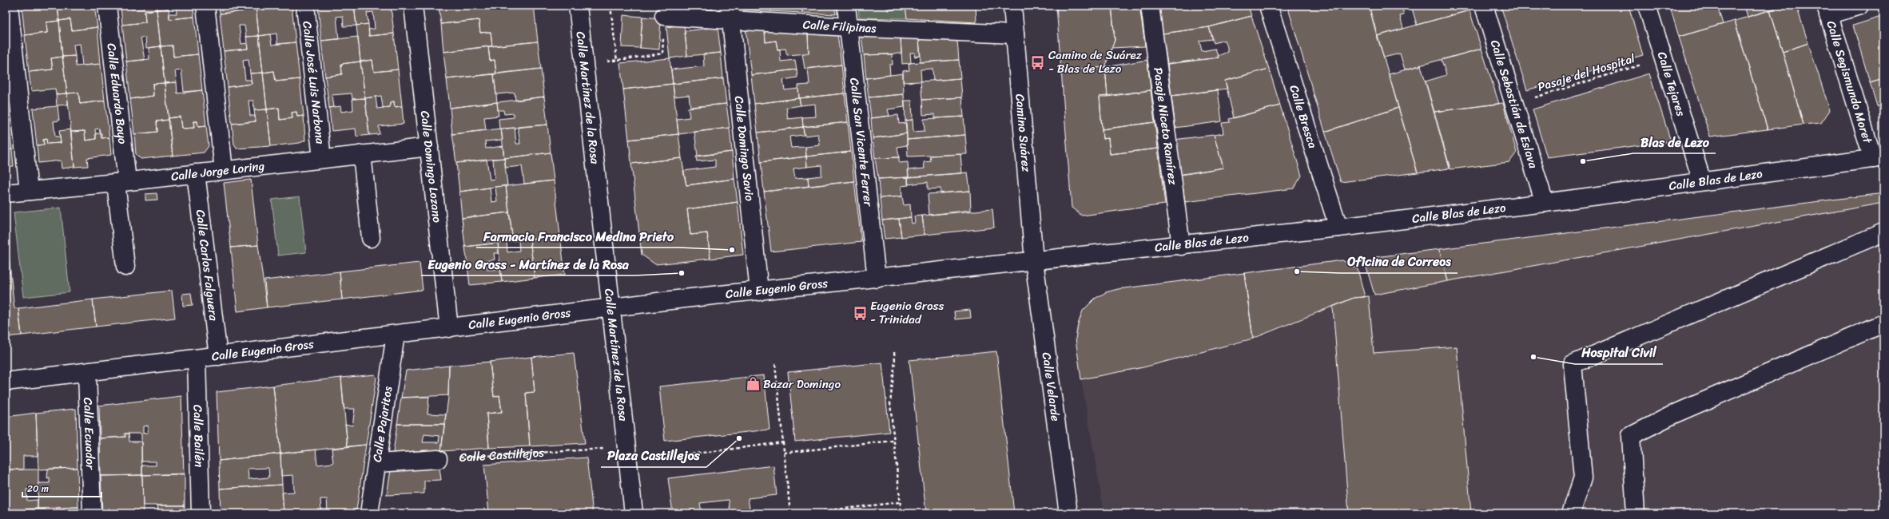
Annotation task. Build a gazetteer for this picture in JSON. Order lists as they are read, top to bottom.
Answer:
{
  "streets": {
    "street": [
      "Calle Filipinas",
      "Calle José Luis Narbona",
      "Calle Segismundo Moret",
      "Calle Tejares",
      "Calle Eduardo Bayo",
      "Calle Martínez de la Rosa",
      "Calle Sebastián de Eslava",
      "Calle Bresca",
      "Pasaje Niceto Ramírez",
      "Camino Suárez",
      "Calle San Vicente Ferrer",
      "Calle Domingo Savio",
      "Calle Domingo Lozano",
      "Calle Jorge Loring",
      "Calle Blas de Lezo",
      "Calle Carlos Falguera",
      "Calle Eugenio Gross",
      "Calle Velarde",
      "Calle Pajaritos",
      "Calle Ecuador",
      "Calle Bailén"
    ],
    "path": ["Pasaje del Hospital", "Calle Castillejos"]
  },
  "crossings": [
    ["Calle Filipinas", "Camino Suárez"],
    ["Calle Filipinas", "Calle San Vicente Ferrer"],
    ["Calle Filipinas", "Calle Domingo Savio"],
    ["Pasaje del Hospital", "Calle Tejares"],
    ["Pasaje del Hospital", "Calle Sebastián de Eslava"],
    ["Calle José Luis Narbona", "Calle Jorge Loring"],
    ["Calle Segismundo Moret", "Calle Blas de Lezo"],
    ["Calle Tejares", "Calle Blas de Lezo"],
    ["Calle Eduardo Bayo", "Calle Jorge Loring"],
    ["Calle Martínez de la Rosa", "Calle Eugenio Gross"],
    ["Calle Martínez de la Rosa", "Calle Castillejos"],
    ["Calle Sebastián de Eslava", "Calle Blas de Lezo"],
    ["Calle Bresca", "Calle Blas de Lezo"],
    ["Pasaje Niceto Ramírez", "Calle Blas de Lezo"],
    ["Camino Suárez", "Calle Blas de Lezo"],
    ["Camino Suárez", "Calle Eugenio Gross"],
    ["Camino Suárez", "Calle Velarde"],
    ["Calle San Vicente Ferrer", "Calle Eugenio Gross"],
    ["Calle Domingo Savio", "Calle Eugenio Gross"],
    ["Calle Domingo Lozano", "Calle Jorge Loring"],
    ["Calle Domingo Lozano", "Calle Eugenio Gross"],
    ["Calle Jorge Loring", "Calle Carlos Falguera"],
    ["Calle Blas de Lezo", "Calle Eugenio Gross"],
    ["Calle Blas de Lezo", "Calle Velarde"],
    ["Calle Carlos Falguera", "Calle Eugenio Gross"],
    ["Calle Eugenio Gross", "Calle Velarde"],
    ["Calle Eugenio Gross", "Calle Pajaritos"],
    ["Calle Eugenio Gross", "Calle Ecuador"],
    ["Calle Eugenio Gross", "Calle Bailén"]
  ],
  "places": {
    "bus stop": ["Camino de Suárez - Blas de Lezo", "Eugenio Gross - Trinidad"],
    "other": [
      "Blas de Lezo",
      "Farmacia Francisco Medina Prieto",
      "Oficina de Correos",
      "Eugenio Gross - Martínez de la Rosa",
      "Hospital Civil",
      "Plaza Castillejos"
    ],
    "shop": ["Bazar Domingo"]
  },
  "scale_bar": "20 m"
}
